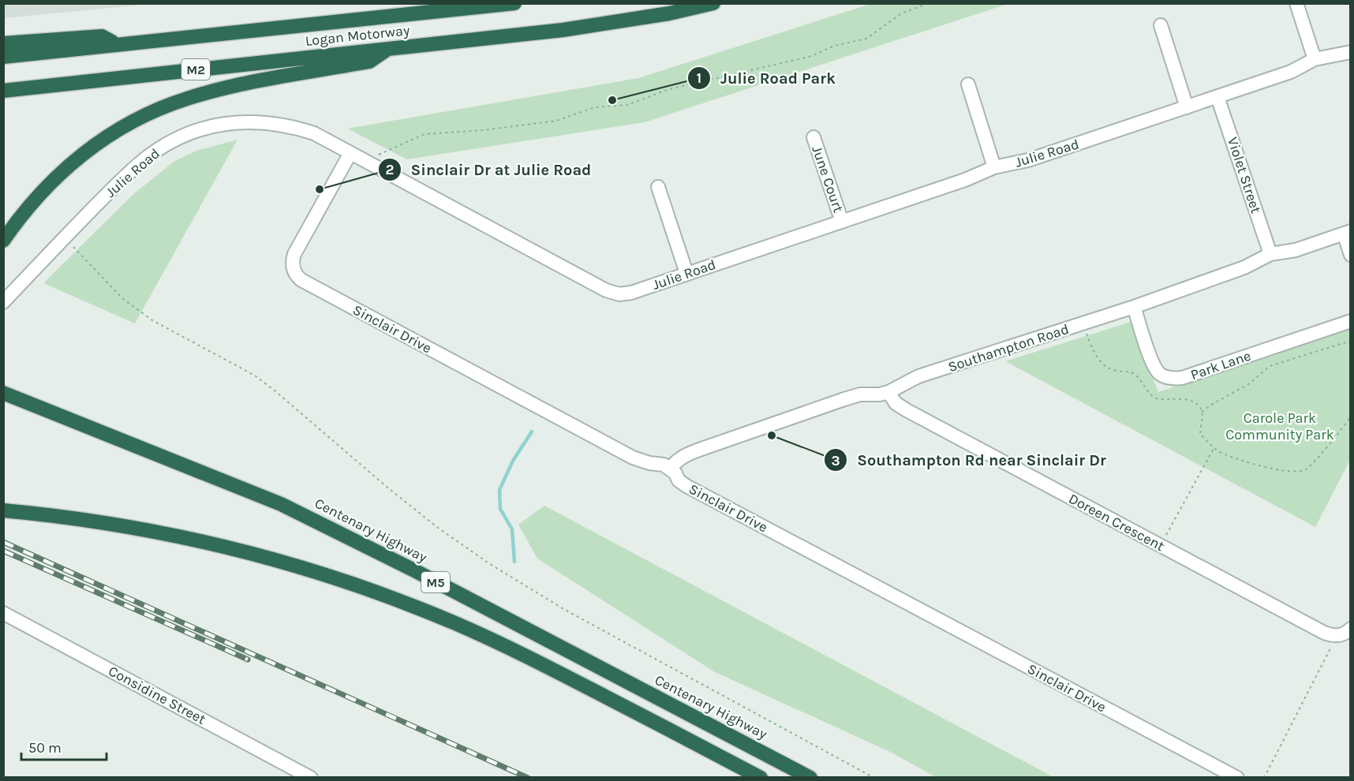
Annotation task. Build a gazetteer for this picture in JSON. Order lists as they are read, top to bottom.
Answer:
{
  "streets": {
    "highway": [
      "Logan Motorway",
      "M2",
      "Centenary Highway",
      "M5"
    ],
    "street": [
      "Julie Road",
      "Violet Street",
      "June Court",
      "Sinclair Drive",
      "Southampton Road",
      "Park Lane",
      "Doreen Crescent",
      "Considine Street"
    ]
  },
  "crossings": [
    ["Julie Road", "Violet Street"],
    ["Julie Road", "June Court"],
    ["Julie Road", "Sinclair Drive"],
    ["Violet Street", "Southampton Road"],
    ["Sinclair Drive", "Southampton Road"],
    ["Southampton Road", "Park Lane"],
    ["Southampton Road", "Doreen Crescent"]
  ],
  "parks": ["Carole Park Community Park"],
  "places": ["Julie Road Park", "Sinclair Dr at Julie Road", "Southampton Rd near Sinclair Dr"],
  "scale_bar": "50 m"
}
